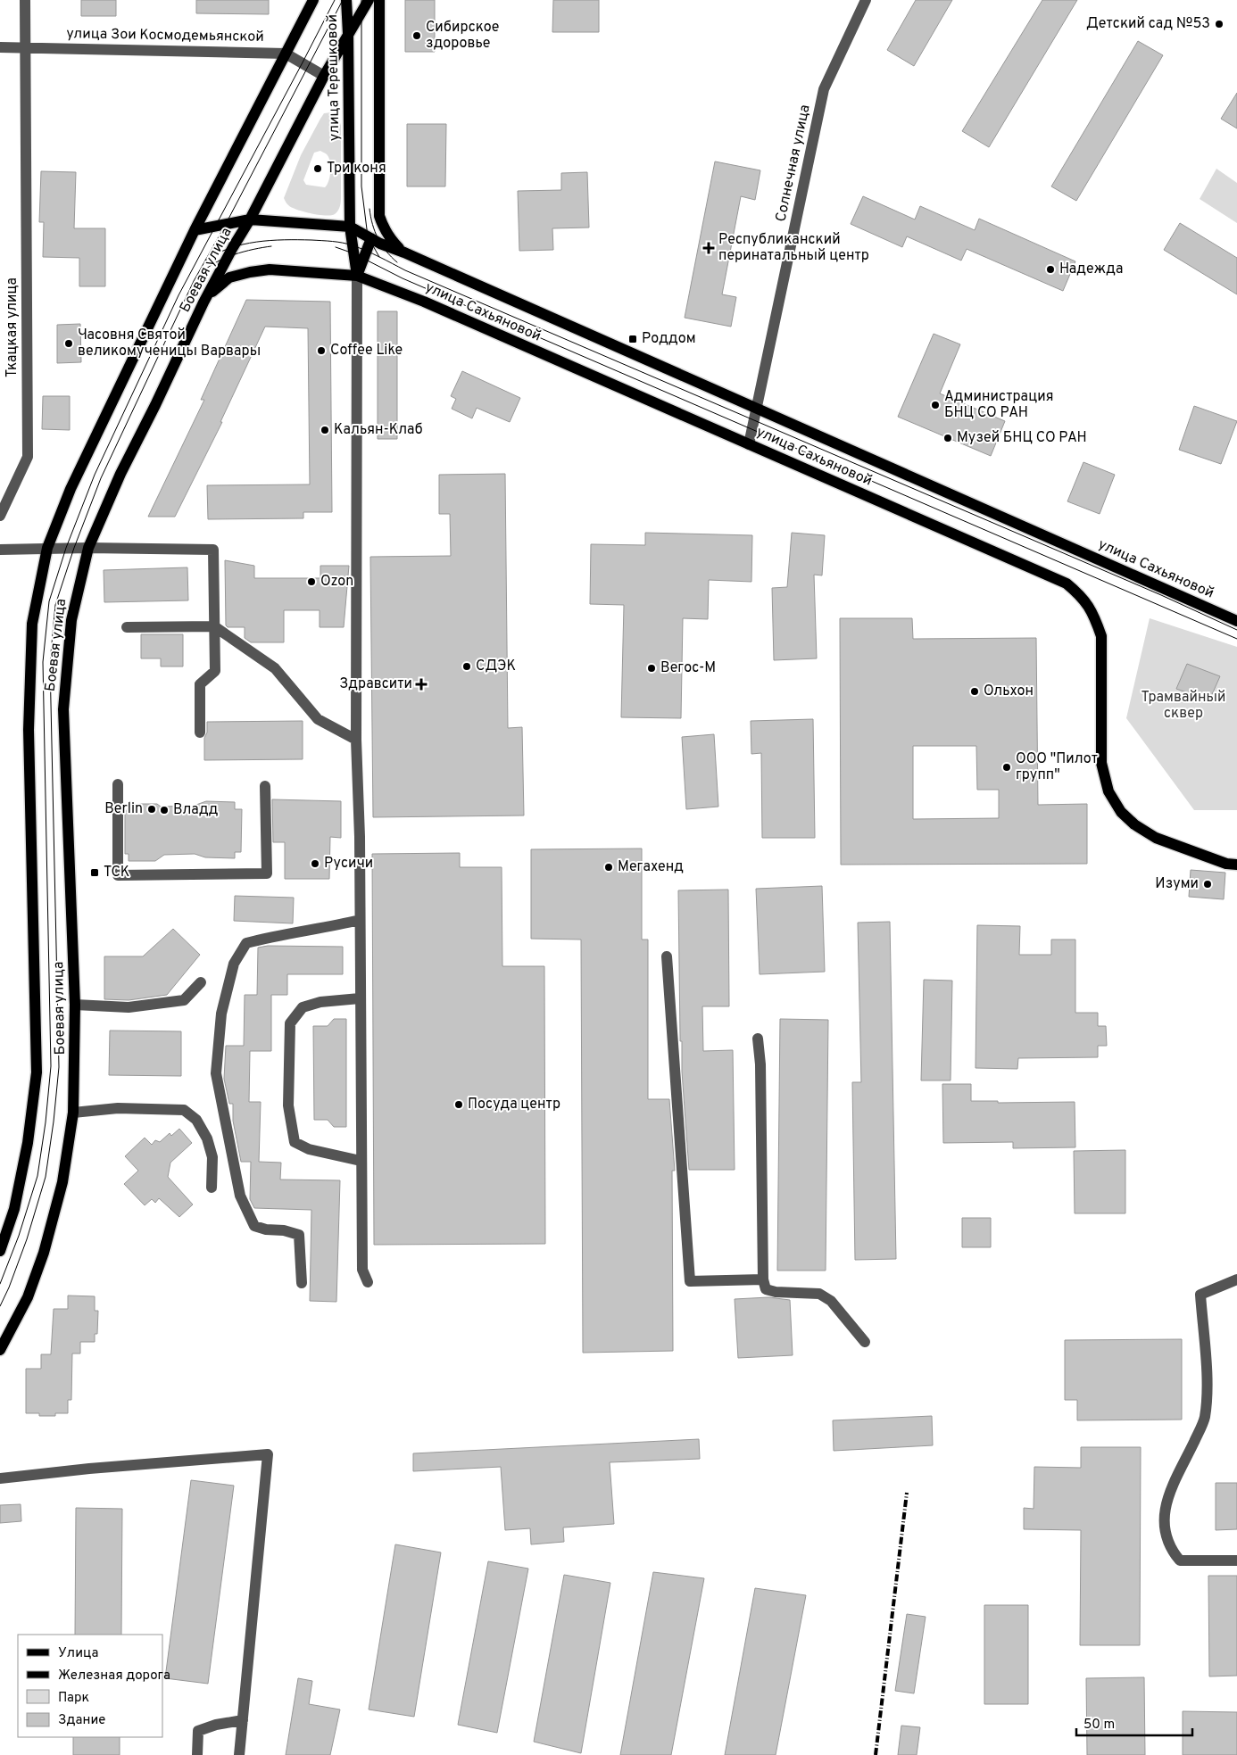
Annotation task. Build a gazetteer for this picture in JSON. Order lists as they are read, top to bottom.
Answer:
{
  "streets": {
    "main road": ["улица Терешковой", "Боевая улица", "улица Сахьяновой"],
    "street": ["улица Зои Космодемьянской", "Солнечная улица", "Ткацкая улица"]
  },
  "crossings": [
    ["улица Зои Космодемьянской", "Боевая улица"],
    ["улица Зои Космодемьянской", "Ткацкая улица"],
    ["улица Терешковой", "Боевая улица"],
    ["улица Терешковой", "улица Сахьяновой"],
    ["Солнечная улица", "улица Сахьяновой"],
    ["Боевая улица", "улица Сахьяновой"]
  ],
  "parks": ["Трамвайный сквер"],
  "places": {
    "other": [
      "Детский сад №53",
      "Сибирское здоровье",
      "Три коня",
      "Надежда",
      "Часовня Святой великомученицы Варвары",
      "Coffee Like",
      "Администрация БНЦ СО РАН",
      "Кальян-Клаб",
      "Музей БНЦ СО РАН",
      "Ozon",
      "СДЭК",
      "Вегос-М",
      "Ольхон",
      "ООО \"Пилот групп\"",
      "Berlin",
      "Владд",
      "Русичи",
      "Мегахенд",
      "Изуми",
      "Посуда центр"
    ],
    "health": ["Республиканский перинатальный центр", "Здравсити"],
    "transit": ["Роддом", "ТСК"]
  },
  "legend": [
    "Улица",
    "Железная дорога",
    "Парк",
    "Здание"
  ],
  "scale_bar": "50 m"
}
